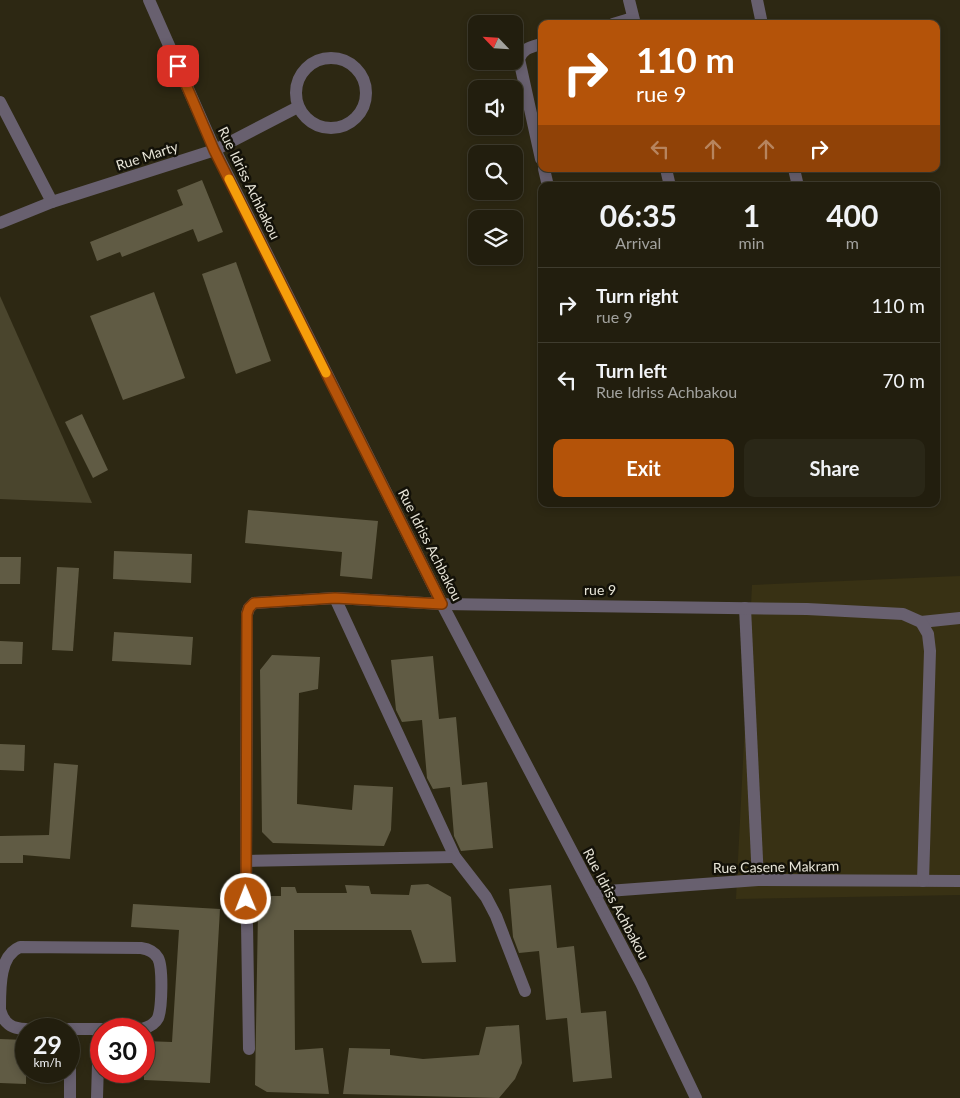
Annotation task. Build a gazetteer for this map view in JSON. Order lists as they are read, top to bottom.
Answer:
{
  "streets": {
    "street": [
      "Rue Marty",
      "Rue Idriss Achbakou",
      "rue 9",
      "Rue Casene Makram"
    ]
  },
  "crossings": [
    ["Rue Marty", "Rue Idriss Achbakou"],
    ["Rue Idriss Achbakou", "rue 9"],
    ["Rue Idriss Achbakou", "Rue Casene Makram"]
  ],
  "north": "top left",
  "page": {
    "turn": ["110 m", "rue 9"],
    "eta": [
      "06:35",
      "Arrival",
      "1",
      "min",
      "400",
      "m"
    ],
    "list": [
      {
        "name": "Turn right",
        "note": "rue 9",
        "value": "110 m"
      },
      {
        "name": "Turn left",
        "note": "Rue Idriss Achbakou",
        "value": "70 m"
      }
    ],
    "buttons": ["Exit", "Share"],
    "speed": "29 km/h",
    "limit": "30"
  }
}
